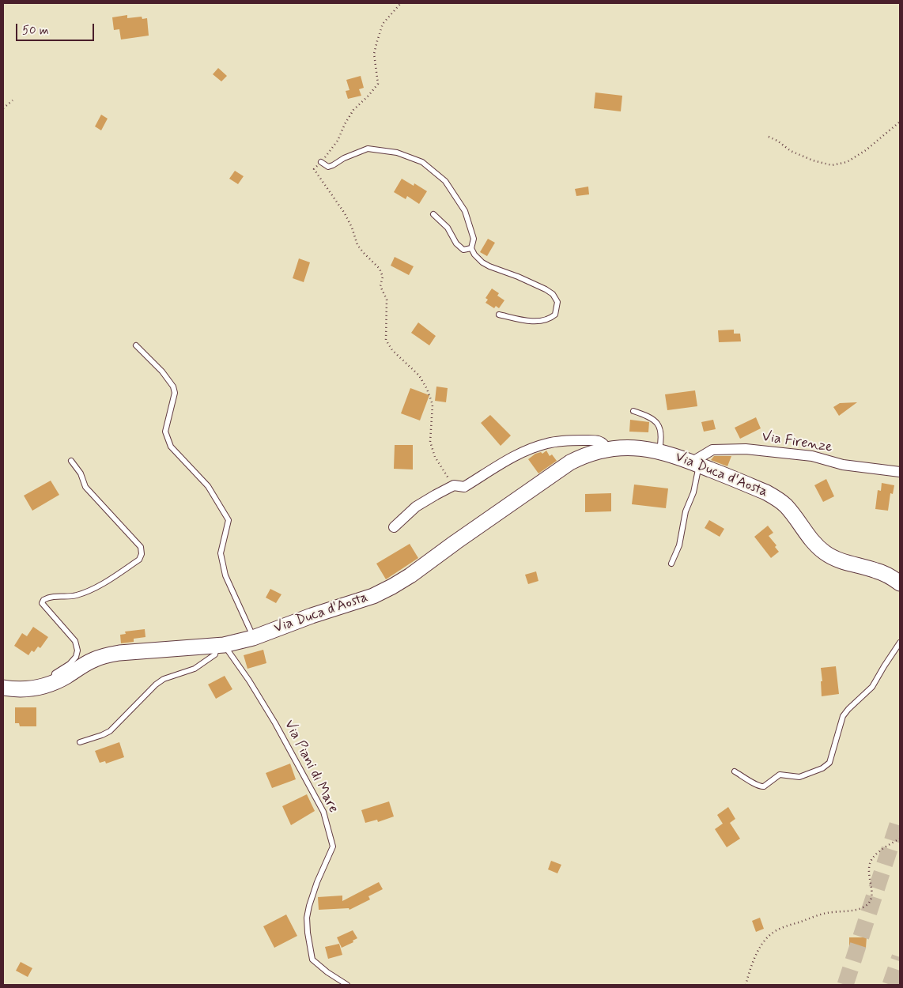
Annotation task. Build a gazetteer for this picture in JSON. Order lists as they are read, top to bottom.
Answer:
{
  "streets": {
    "main road": ["Via Duca d'Aosta"],
    "street": ["Via Firenze"],
    "lane": ["Via Piani di Mare"]
  },
  "crossings": [
    ["Via Firenze", "Via Duca d'Aosta"],
    ["Via Duca d'Aosta", "Via Piani di Mare"]
  ],
  "scale_bar": "50 m"
}
